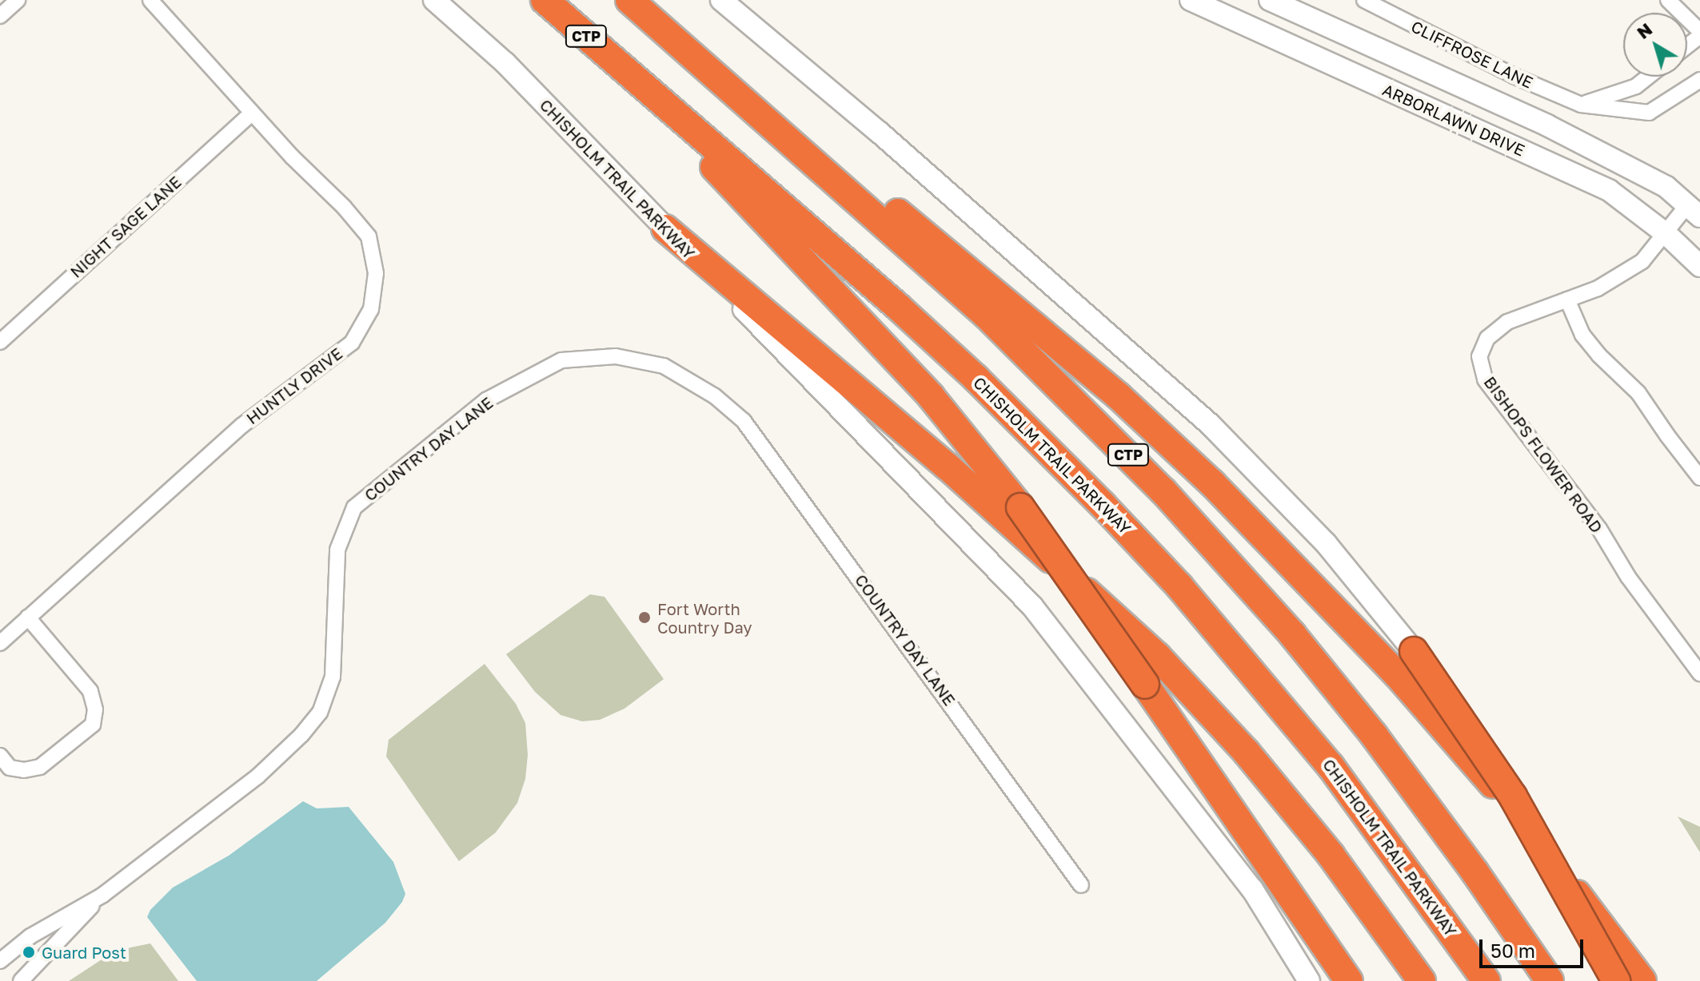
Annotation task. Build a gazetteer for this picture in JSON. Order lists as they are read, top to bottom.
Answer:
{
  "streets": {
    "highway": ["CTP", "CHISHOLM TRAIL PARKWAY"],
    "main road": ["ARBORLAWN DRIVE"],
    "street": [
      "CLIFFROSE LANE",
      "NIGHT SAGE LANE",
      "HUNTLY DRIVE",
      "COUNTRY DAY LANE",
      "BISHOPS FLOWER ROAD"
    ]
  },
  "crossings": [
    ["ARBORLAWN DRIVE", "BISHOPS FLOWER ROAD"],
    ["NIGHT SAGE LANE", "HUNTLY DRIVE"]
  ],
  "places": ["Fort Worth Country Day", "Guard Post"],
  "scale_bar": "50 m",
  "north": "top left"
}
